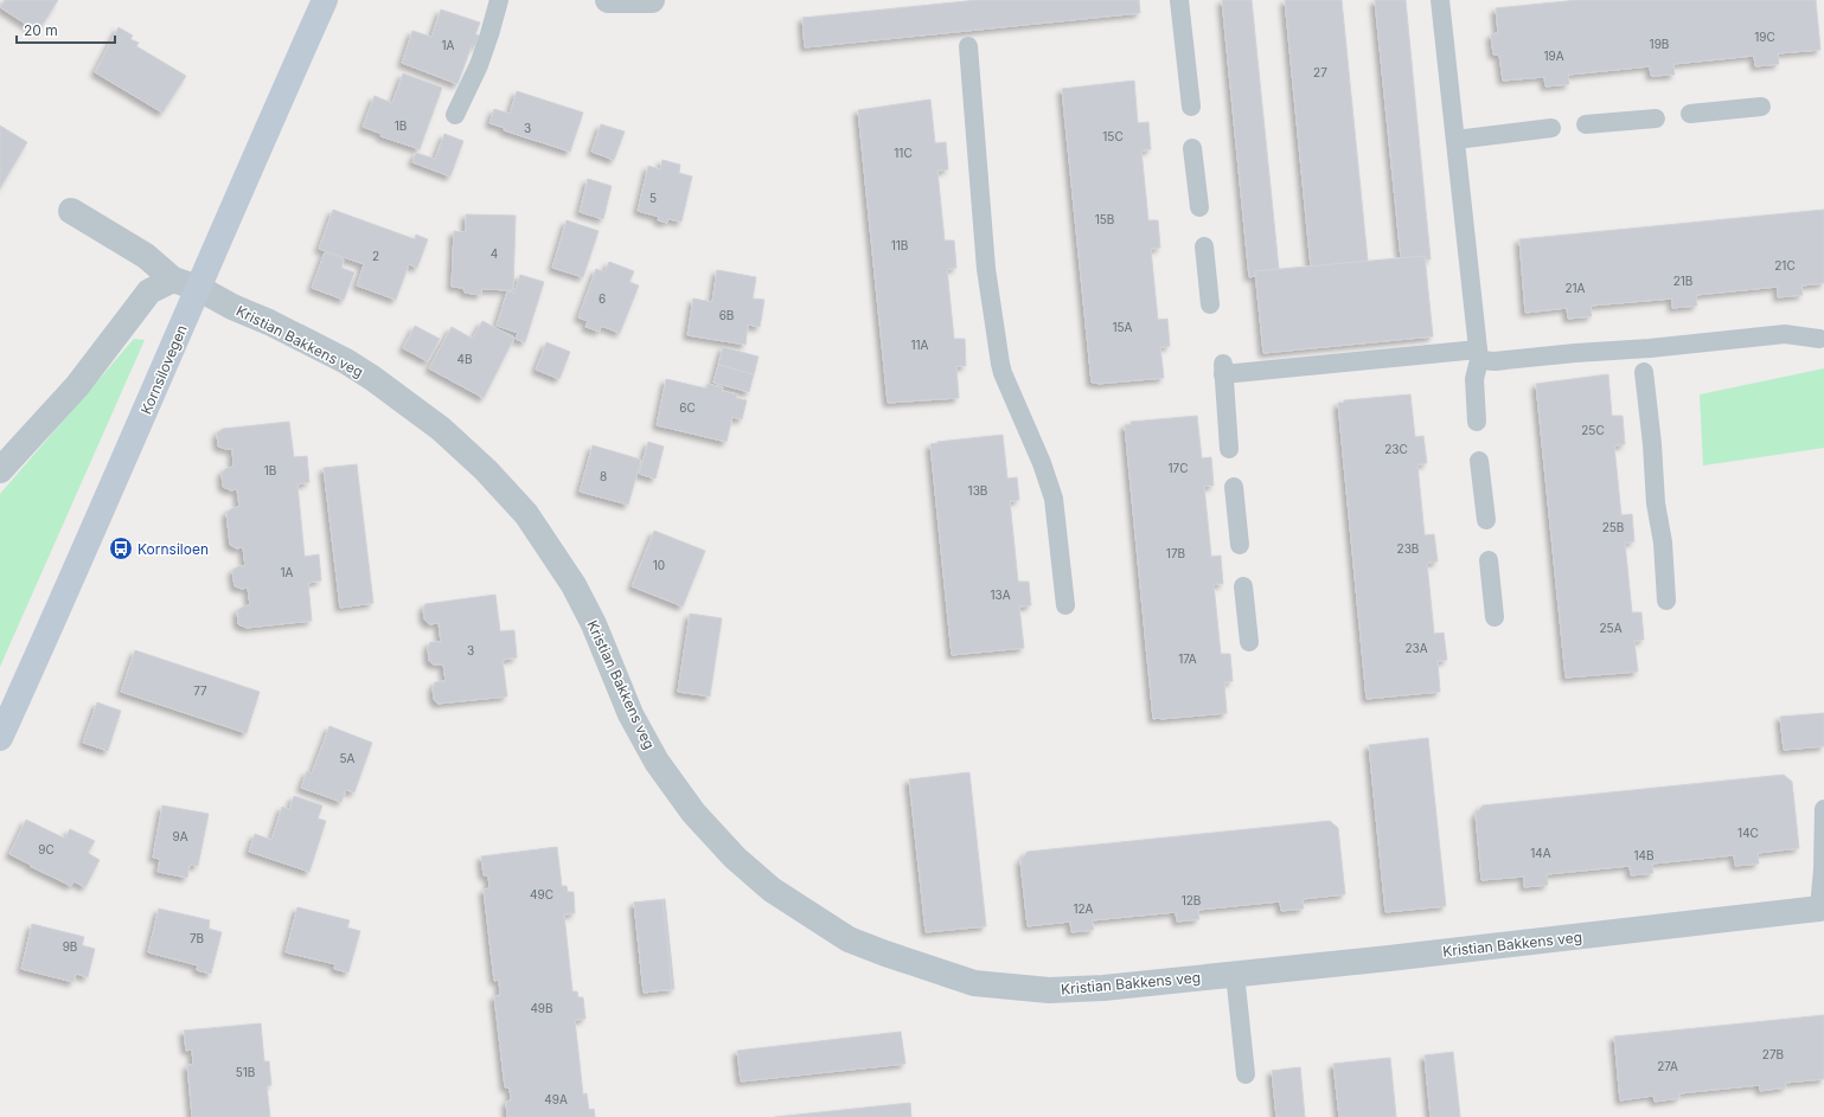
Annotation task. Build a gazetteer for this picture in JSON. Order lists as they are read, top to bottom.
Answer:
{
  "streets": {
    "main road": ["Kornsilovegen"],
    "street": ["Kristian Bakkens veg"]
  },
  "crossings": [
    ["Kristian Bakkens veg", "Kornsilovegen"]
  ],
  "places": {
    "bus stop": ["Kornsiloen"]
  },
  "house_numbers": [
    "19C",
    "19B",
    "1A",
    "19A",
    "27",
    "1B",
    "3",
    "15C",
    "11C",
    "5",
    "15B",
    "11B",
    "4",
    "2",
    "21C",
    "21B",
    "21A",
    "6",
    "6B",
    "15A",
    "11A",
    "4B",
    "6C",
    "25C",
    "23C",
    "17C",
    "1B",
    "8",
    "13B",
    "25B",
    "23B",
    "17B",
    "10",
    "1A",
    "13A",
    "25A",
    "23A",
    "3",
    "17A",
    "77",
    "5A",
    "14C",
    "9A",
    "9C",
    "14A",
    "14B",
    "49C",
    "12B",
    "12A",
    "7B",
    "9B",
    "49B",
    "27B",
    "27A",
    "51B",
    "49A"
  ],
  "scale_bar": "20 m"
}
